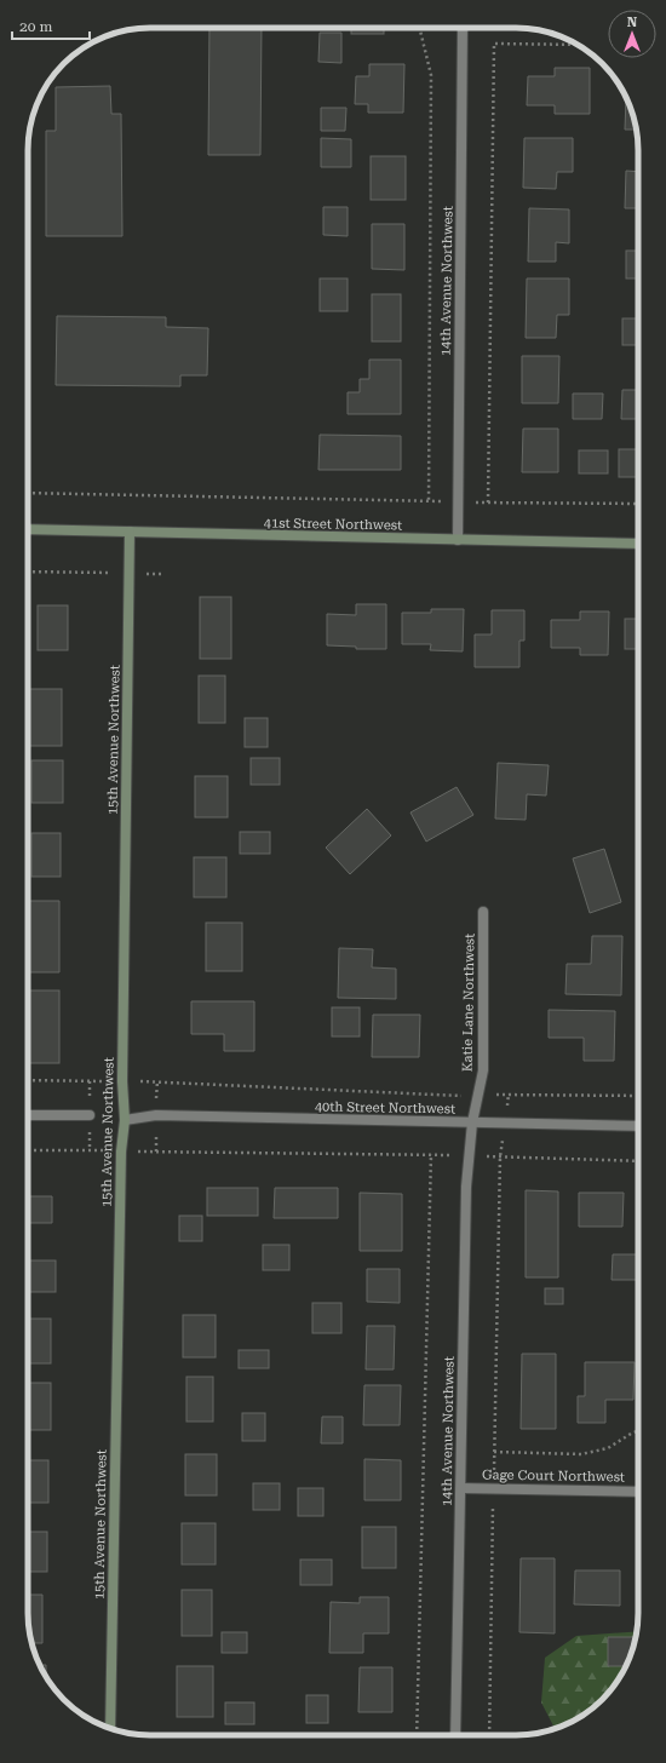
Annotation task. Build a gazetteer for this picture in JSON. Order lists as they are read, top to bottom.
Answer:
{
  "streets": {
    "street": [
      "14th Avenue Northwest",
      "41st Street Northwest",
      "15th Avenue Northwest",
      "Katie Lane Northwest",
      "40th Street Northwest",
      "Gage Court Northwest"
    ]
  },
  "crossings": [
    ["14th Avenue Northwest", "41st Street Northwest"],
    ["14th Avenue Northwest", "Katie Lane Northwest"],
    ["14th Avenue Northwest", "40th Street Northwest"],
    ["14th Avenue Northwest", "Gage Court Northwest"],
    ["41st Street Northwest", "15th Avenue Northwest"],
    ["15th Avenue Northwest", "40th Street Northwest"],
    ["Katie Lane Northwest", "40th Street Northwest"]
  ],
  "scale_bar": "20 m",
  "north": "top"
}
